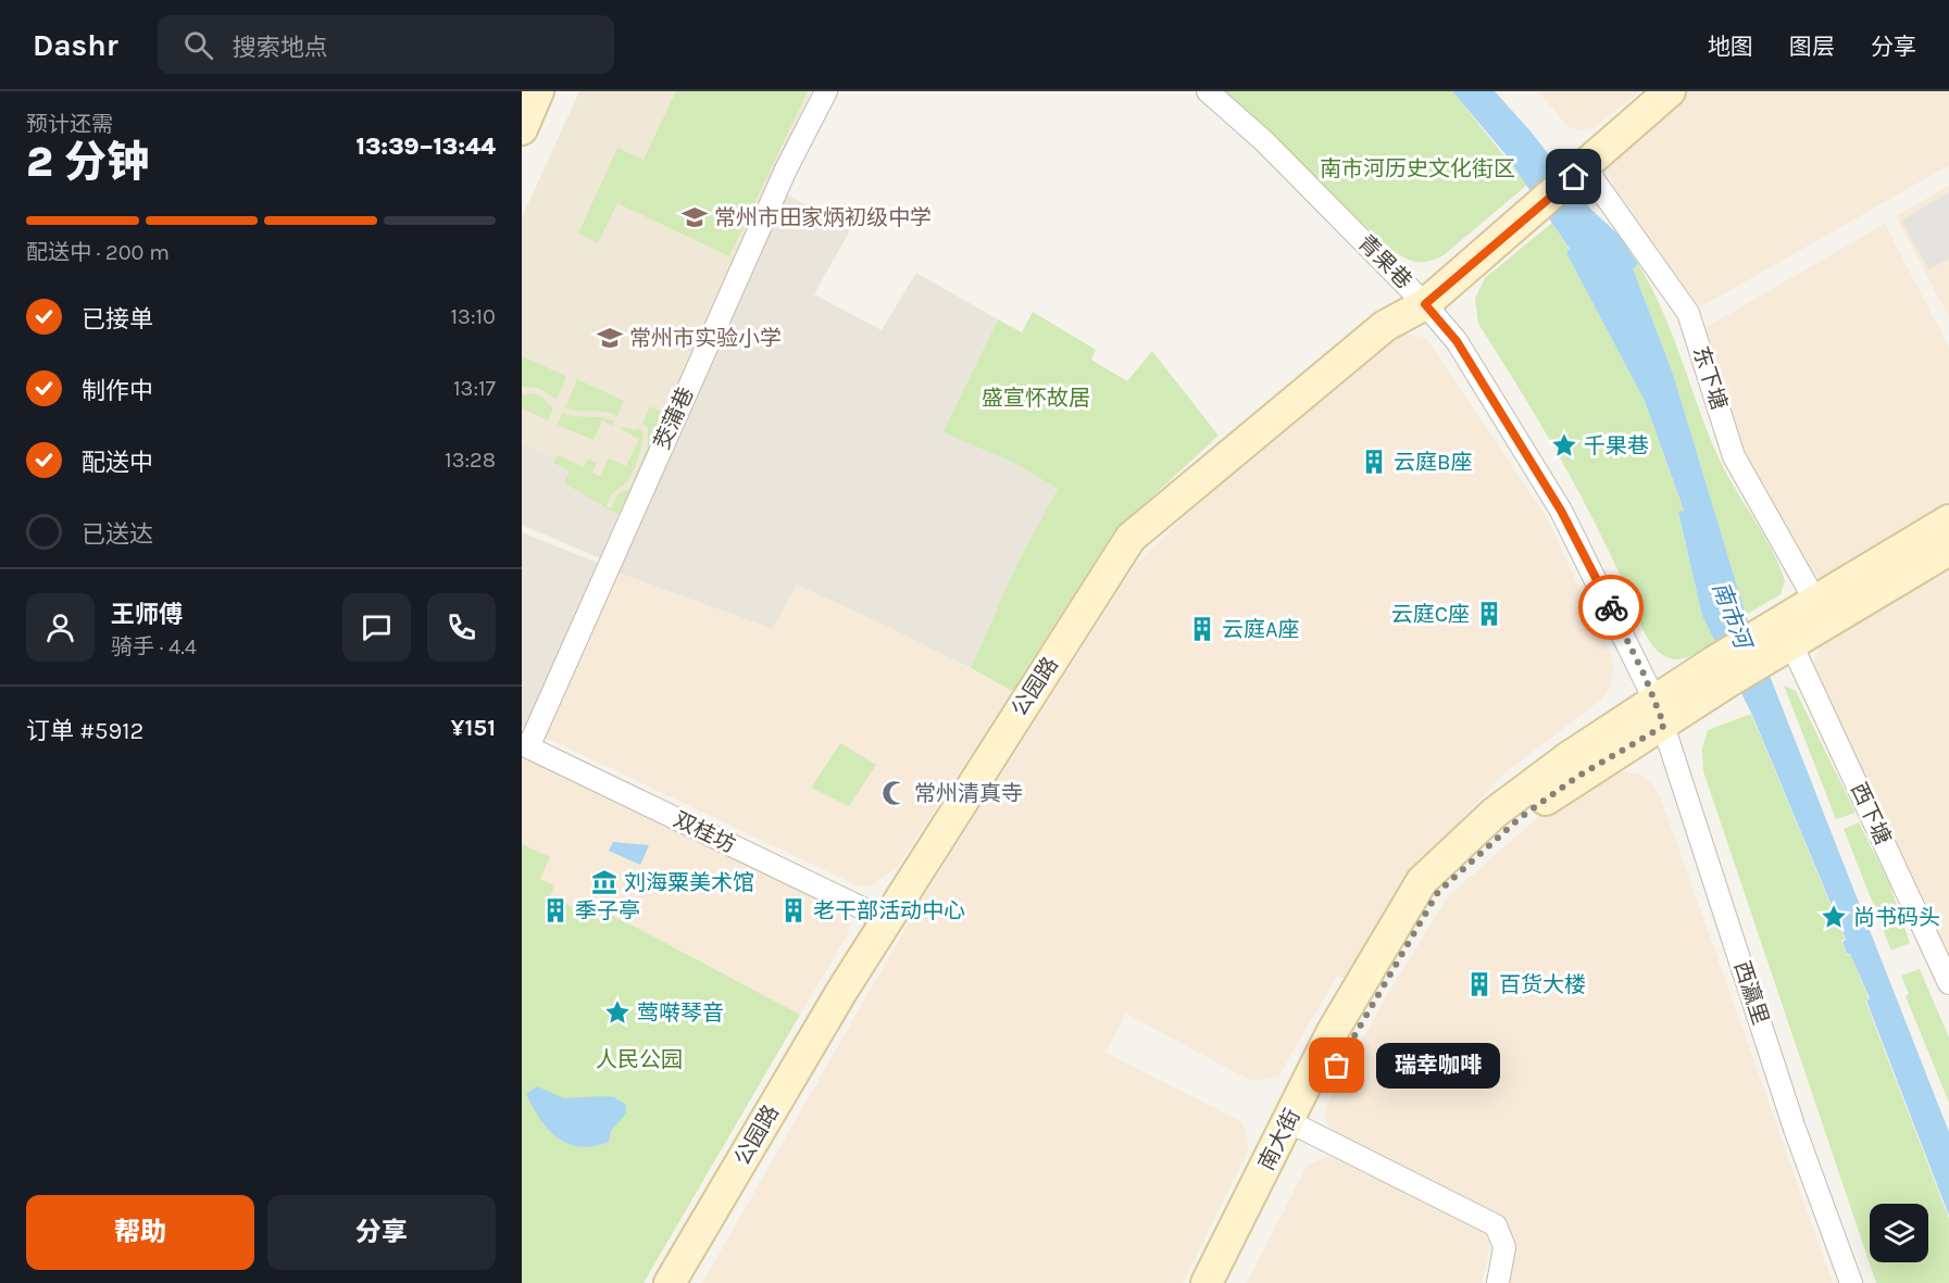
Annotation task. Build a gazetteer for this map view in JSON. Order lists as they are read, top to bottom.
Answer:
{
  "streets": {
    "street": [
      "青果巷",
      "东下塘",
      "茭蒲巷",
      "公园路",
      "西下塘",
      "双桂坊",
      "西瀛里",
      "南大街"
    ]
  },
  "crossings": [
    ["青果巷", "公园路"],
    ["青果巷", "西瀛里"],
    ["青果巷", "南大街"],
    ["东下塘", "公园路"],
    ["茭蒲巷", "双桂坊"],
    ["公园路", "双桂坊"],
    ["西下塘", "南大街"],
    ["西瀛里", "南大街"]
  ],
  "water": ["南市河"],
  "parks": ["南市河历史文化街区", "盛宣怀故居", "人民公园"],
  "places": {
    "school or university": ["常州市田家炳初级中学", "常州市实验小学"],
    "place": ["千果巷", "尚书码头", "莺啭琴音"],
    "building": [
      "云庭B座",
      "云庭C座",
      "云庭A座",
      "季子亭",
      "老干部活动中心",
      "百货大楼"
    ],
    "mosque": ["常州清真寺"],
    "museum": ["刘海粟美术馆"],
    "other": ["瑞幸咖啡"]
  },
  "page": {
    "header": "Dashr",
    "search": "搜索地点",
    "nav": ["地图", "图层", "分享"],
    "heading": ["2 分钟", "预计还需", "13:39–13:44"],
    "panel": [
      "王师傅",
      "骑手 · 4.4",
      "订单 #5912",
      "¥151"
    ],
    "bar": "配送中 · 200 m",
    "list": [
      ["已接单", "13:10"],
      ["制作中", "13:17"],
      ["配送中", "13:28"],
      "已送达"
    ],
    "bubble": "瑞幸咖啡",
    "buttons": ["帮助", "分享"]
  }
}
